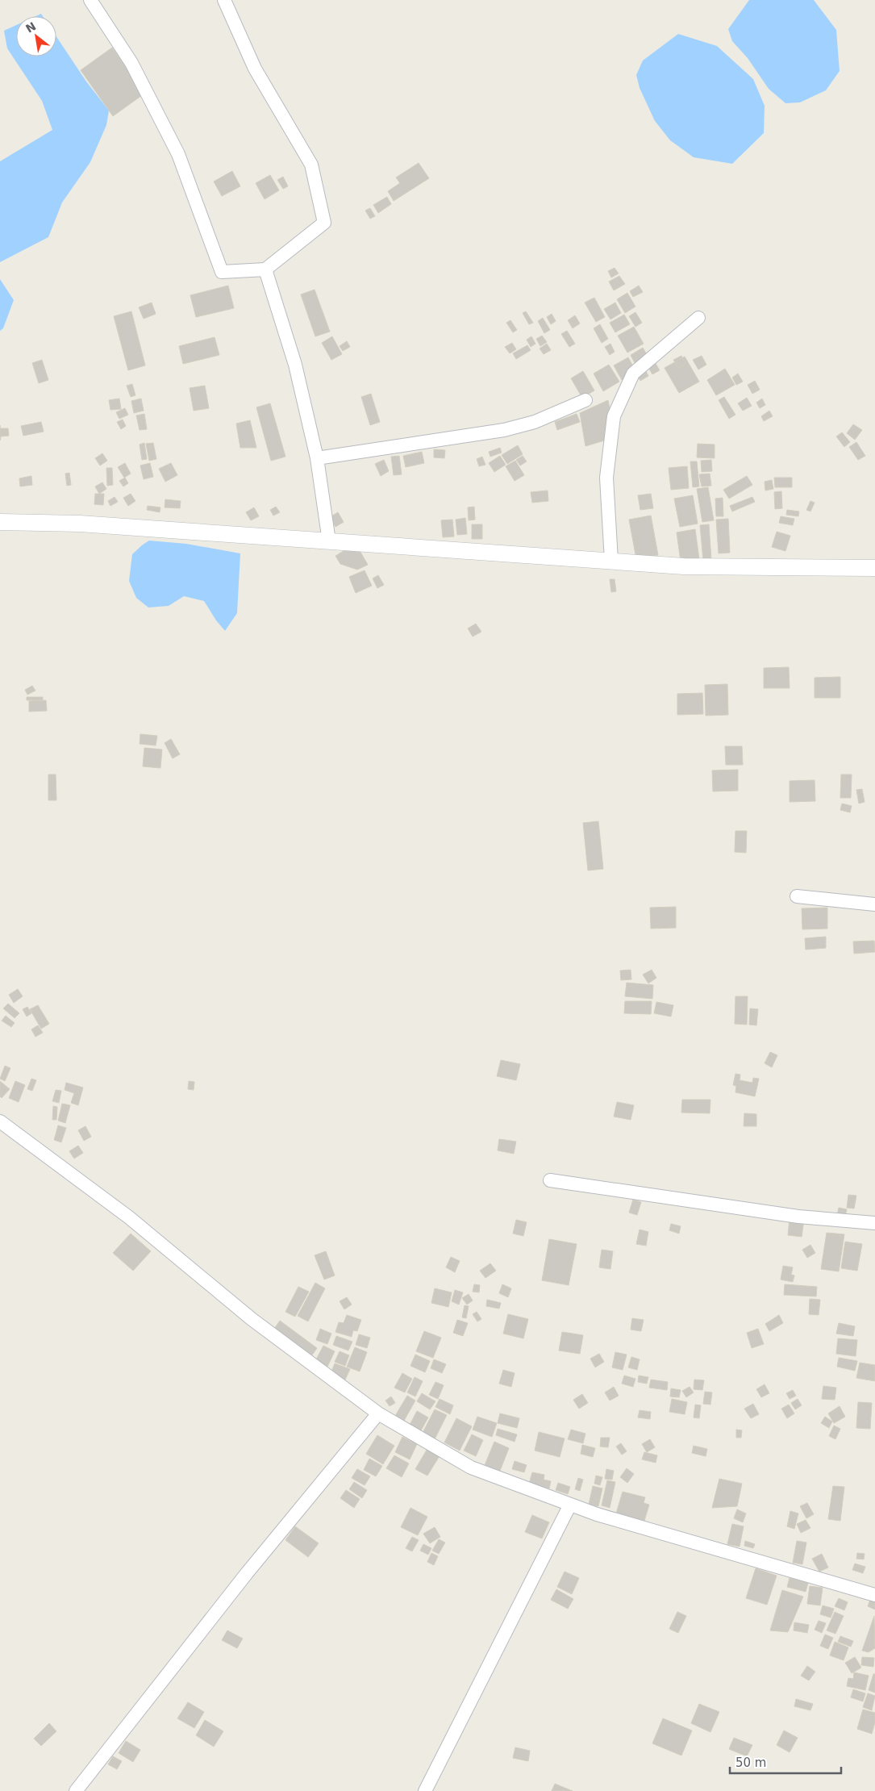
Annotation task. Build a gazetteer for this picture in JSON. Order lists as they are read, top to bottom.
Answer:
{
  "scale_bar": "50 m",
  "north": "top left"
}
